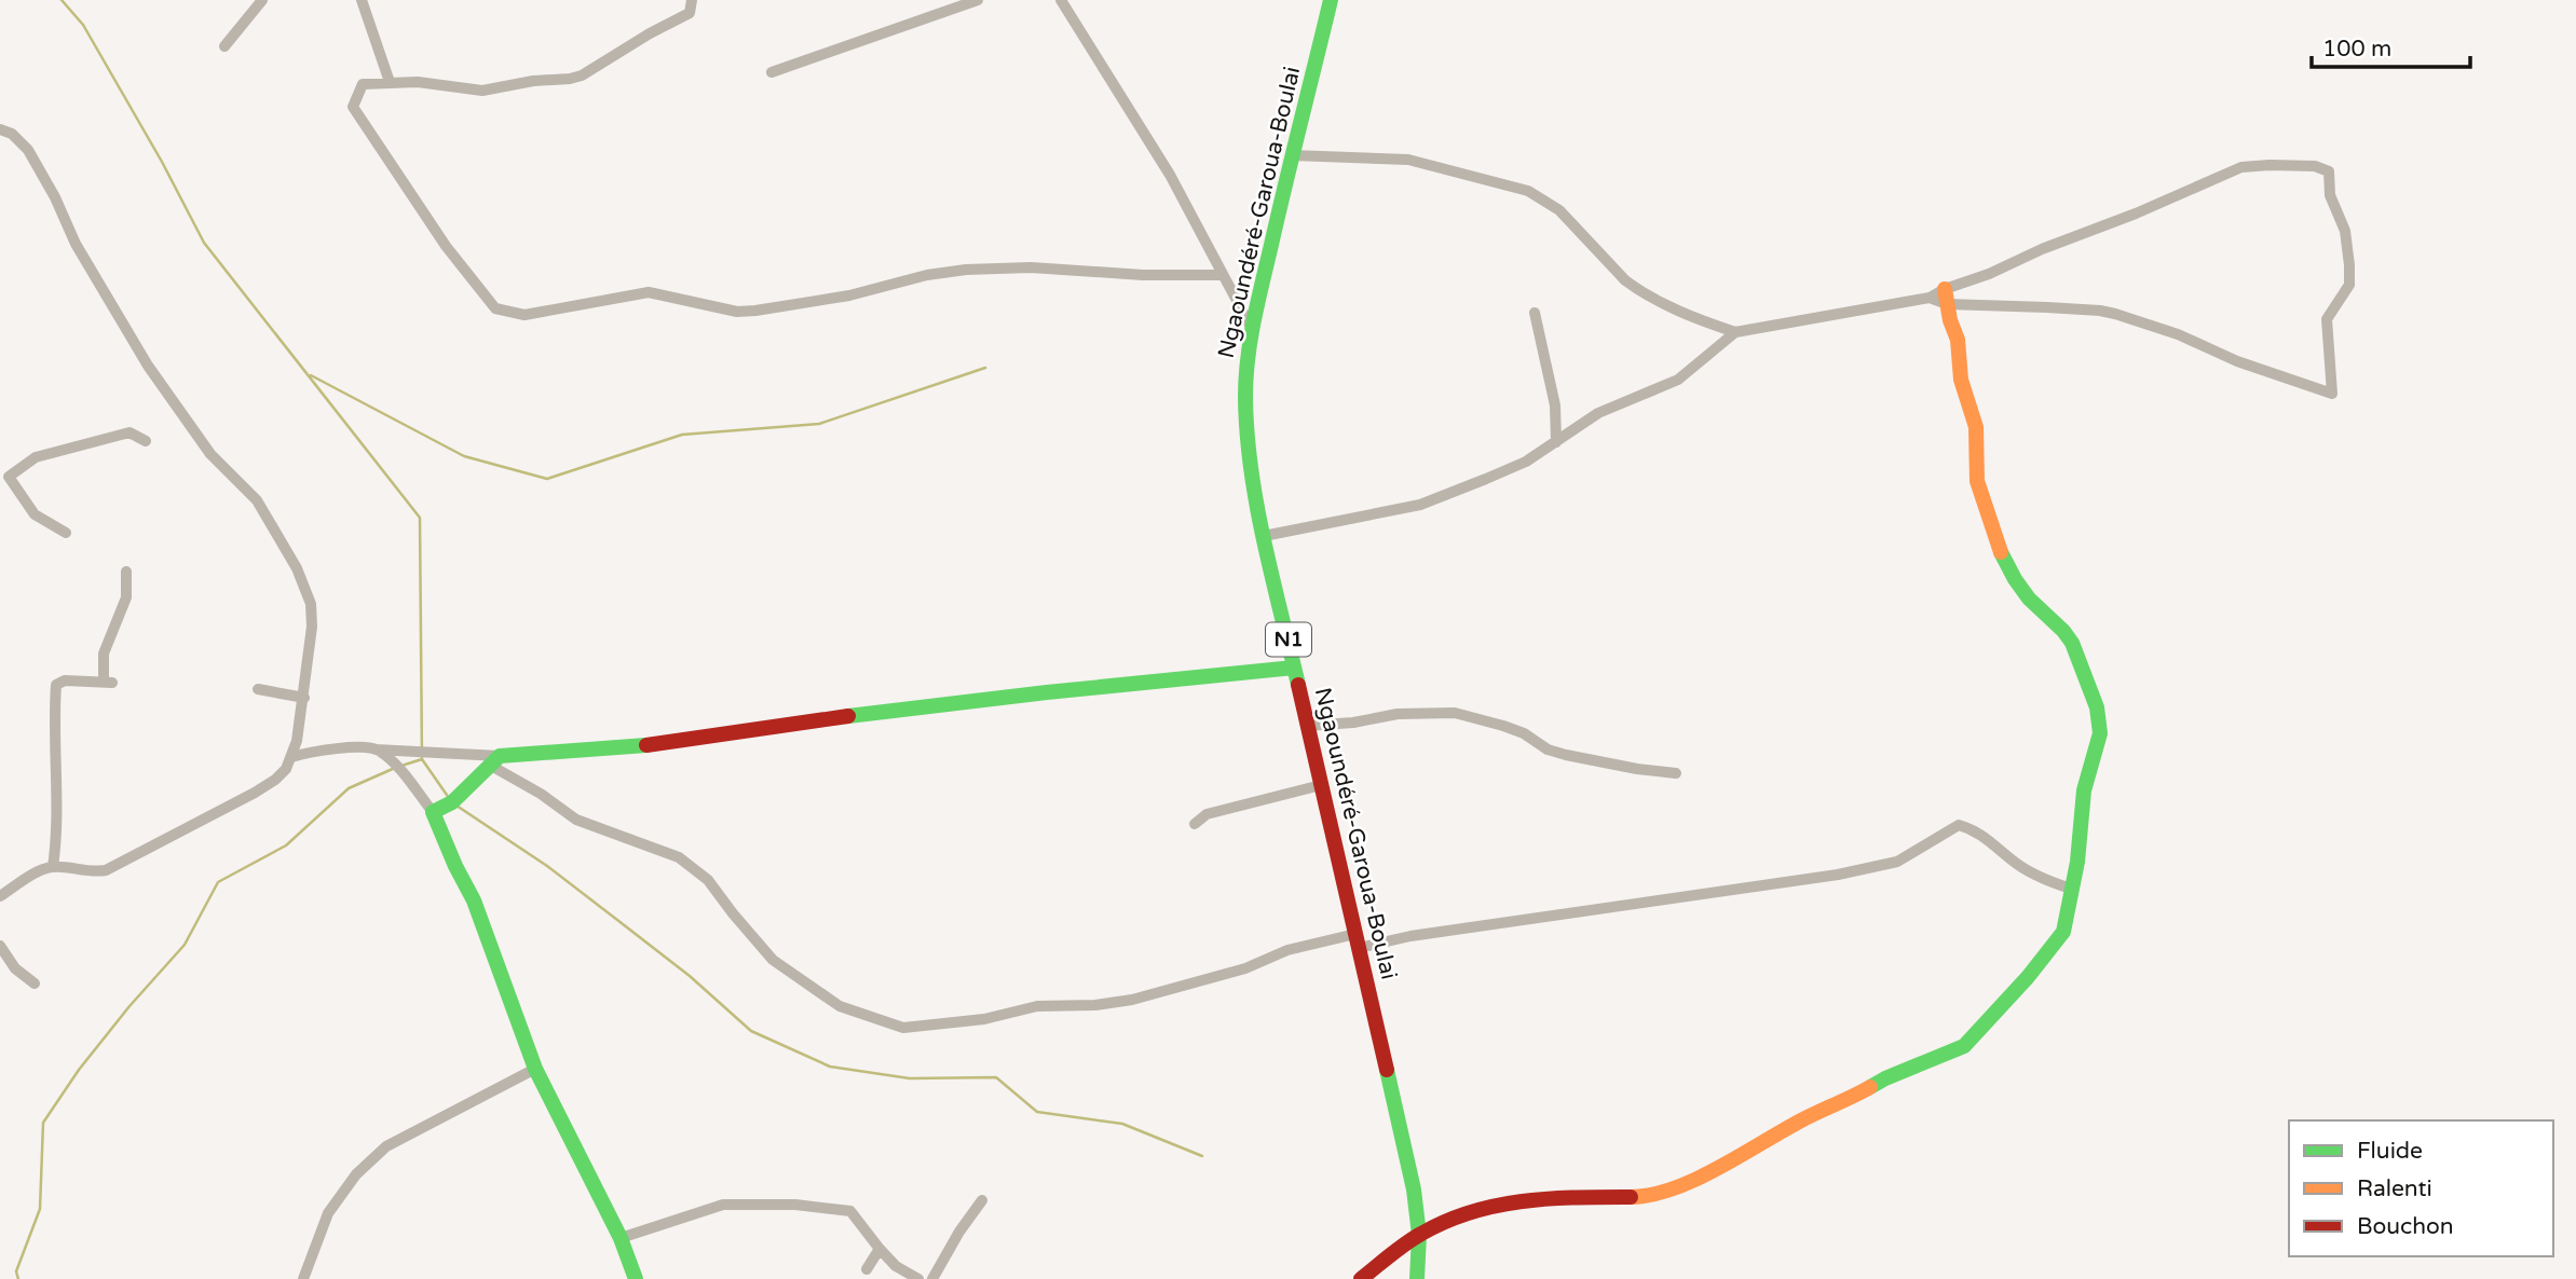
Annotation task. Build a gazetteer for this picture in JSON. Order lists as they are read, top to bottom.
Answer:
{
  "streets": {
    "main road": ["Ngaoundéré-Garoua-Boulai", "N1"]
  },
  "legend": ["Fluide", "Ralenti", "Bouchon"],
  "scale_bar": "100 m"
}
